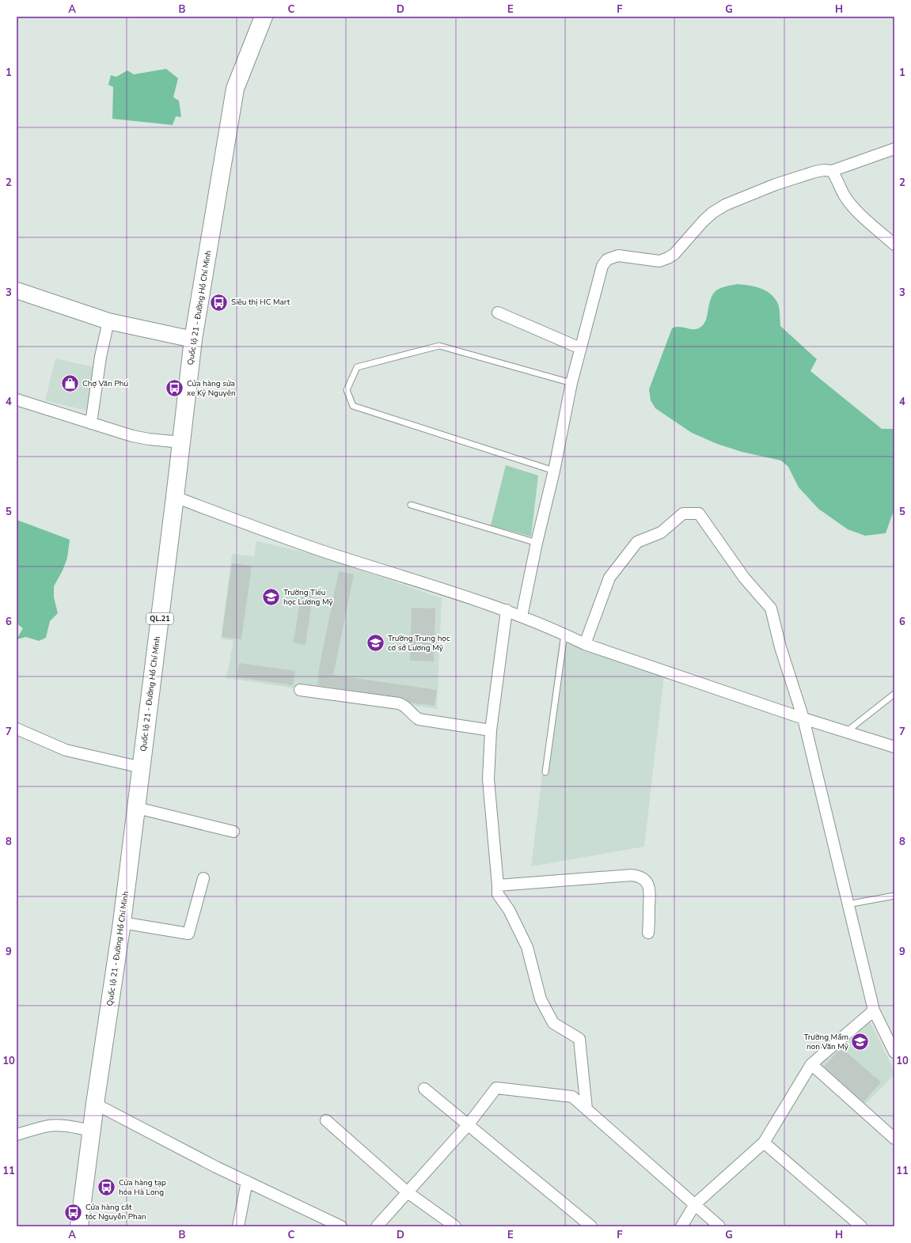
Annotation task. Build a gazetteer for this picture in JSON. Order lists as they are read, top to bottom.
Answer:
{
  "streets": {
    "highway": ["Quốc lộ 21 - Đường Hồ Chí Minh", "QL.21"]
  },
  "places": {
    "bus stop": [
      "Siêu thị HC Mart",
      "Cửa hàng sửa xe Kỷ Nguyên",
      "Cửa hàng tạp hóa Hà Long",
      "Cửa hàng cắt tóc Nguyễn Phan"
    ],
    "shop": ["Chợ Văn Phú"],
    "school or university": ["Trường Tiểu học Lương Mỹ", "Trường Trung học cơ sở Lương Mỹ", "Trường Mầm non Văn Mỹ"]
  },
  "grid": {
    "columns": [
      "A",
      "B",
      "C",
      "D",
      "E",
      "F",
      "G",
      "H"
    ],
    "rows": [
      "1",
      "2",
      "3",
      "4",
      "5",
      "6",
      "7",
      "8",
      "9",
      "10",
      "11"
    ]
  }
}
